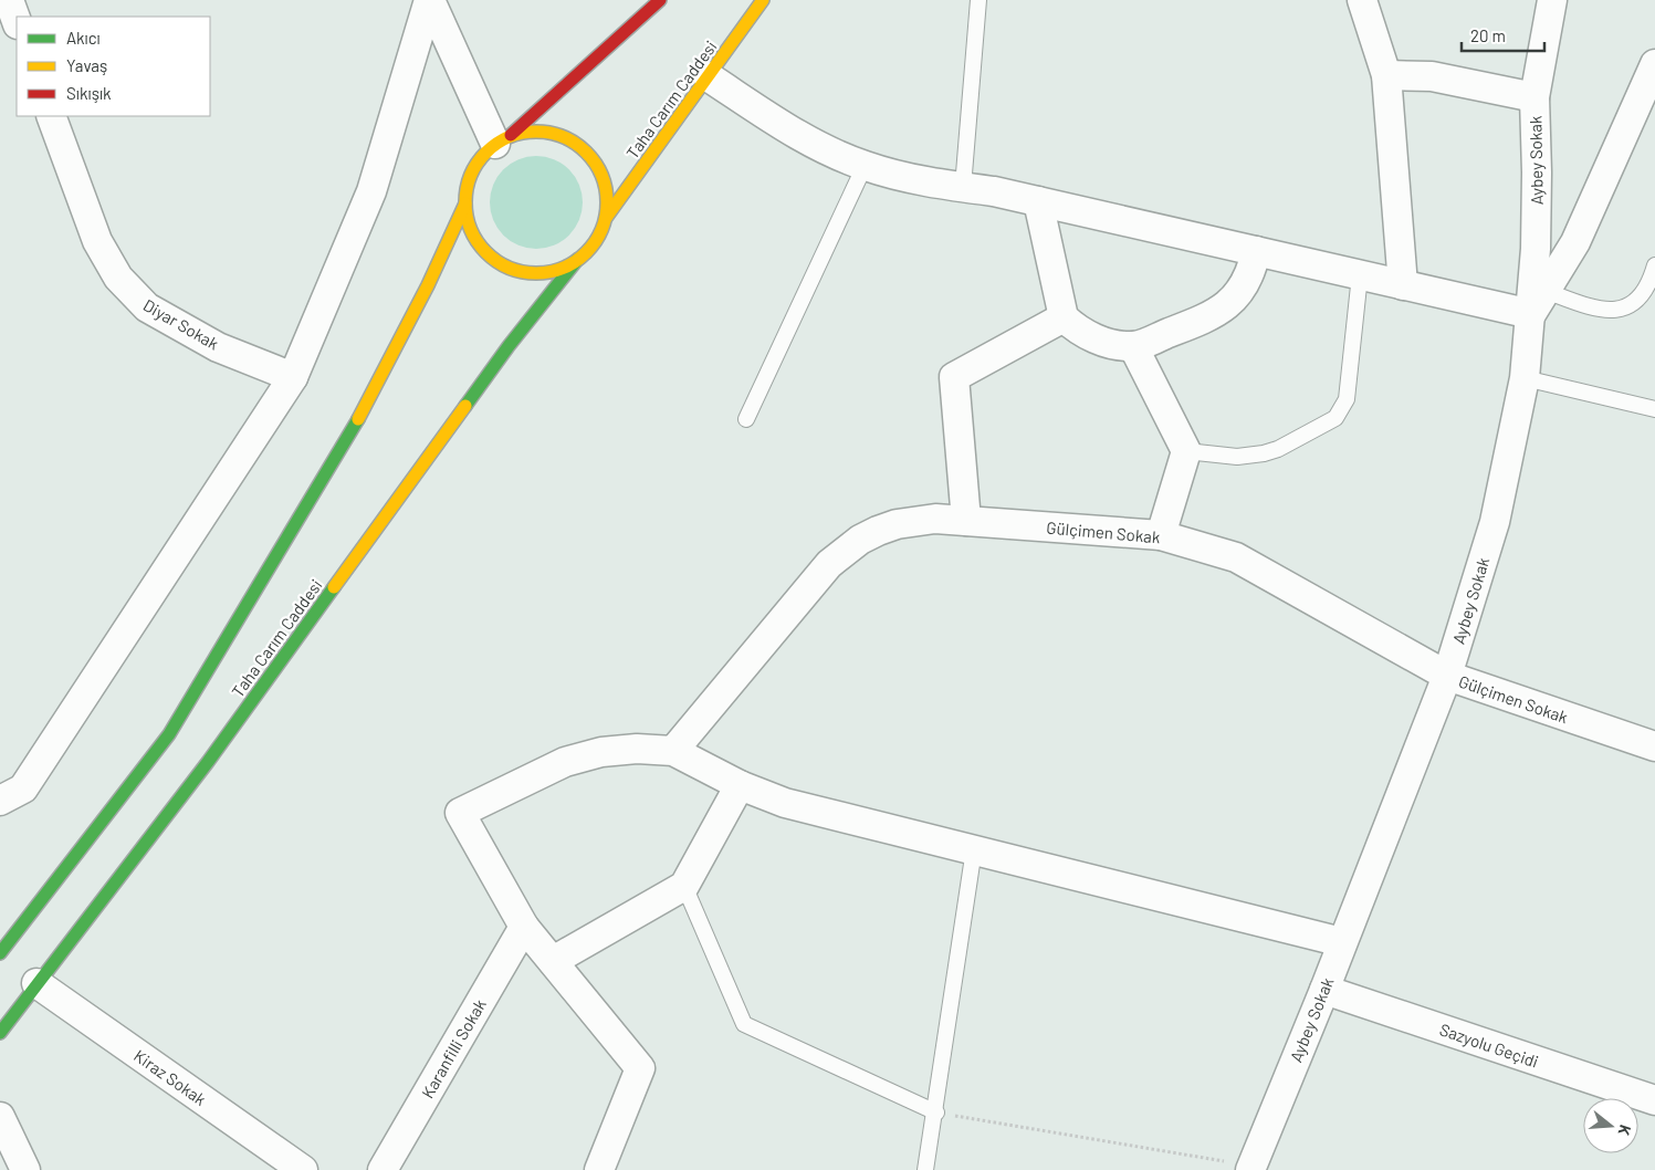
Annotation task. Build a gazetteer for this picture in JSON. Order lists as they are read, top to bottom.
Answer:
{
  "streets": {
    "main road": ["Taha Carım Caddesi"],
    "street": [
      "Aybey Sokak",
      "Diyar Sokak",
      "Gülçimen Sokak",
      "Sazyolu Geçidi",
      "Karanfilli Sokak",
      "Kiraz Sokak"
    ]
  },
  "crossings": [
    ["Taha Carım Caddesi", "Kiraz Sokak"],
    ["Aybey Sokak", "Gülçimen Sokak"],
    ["Aybey Sokak", "Sazyolu Geçidi"]
  ],
  "legend": ["Akıcı", "Yavaş", "Sıkışık"],
  "scale_bar": "20 m",
  "north": "right"
}
